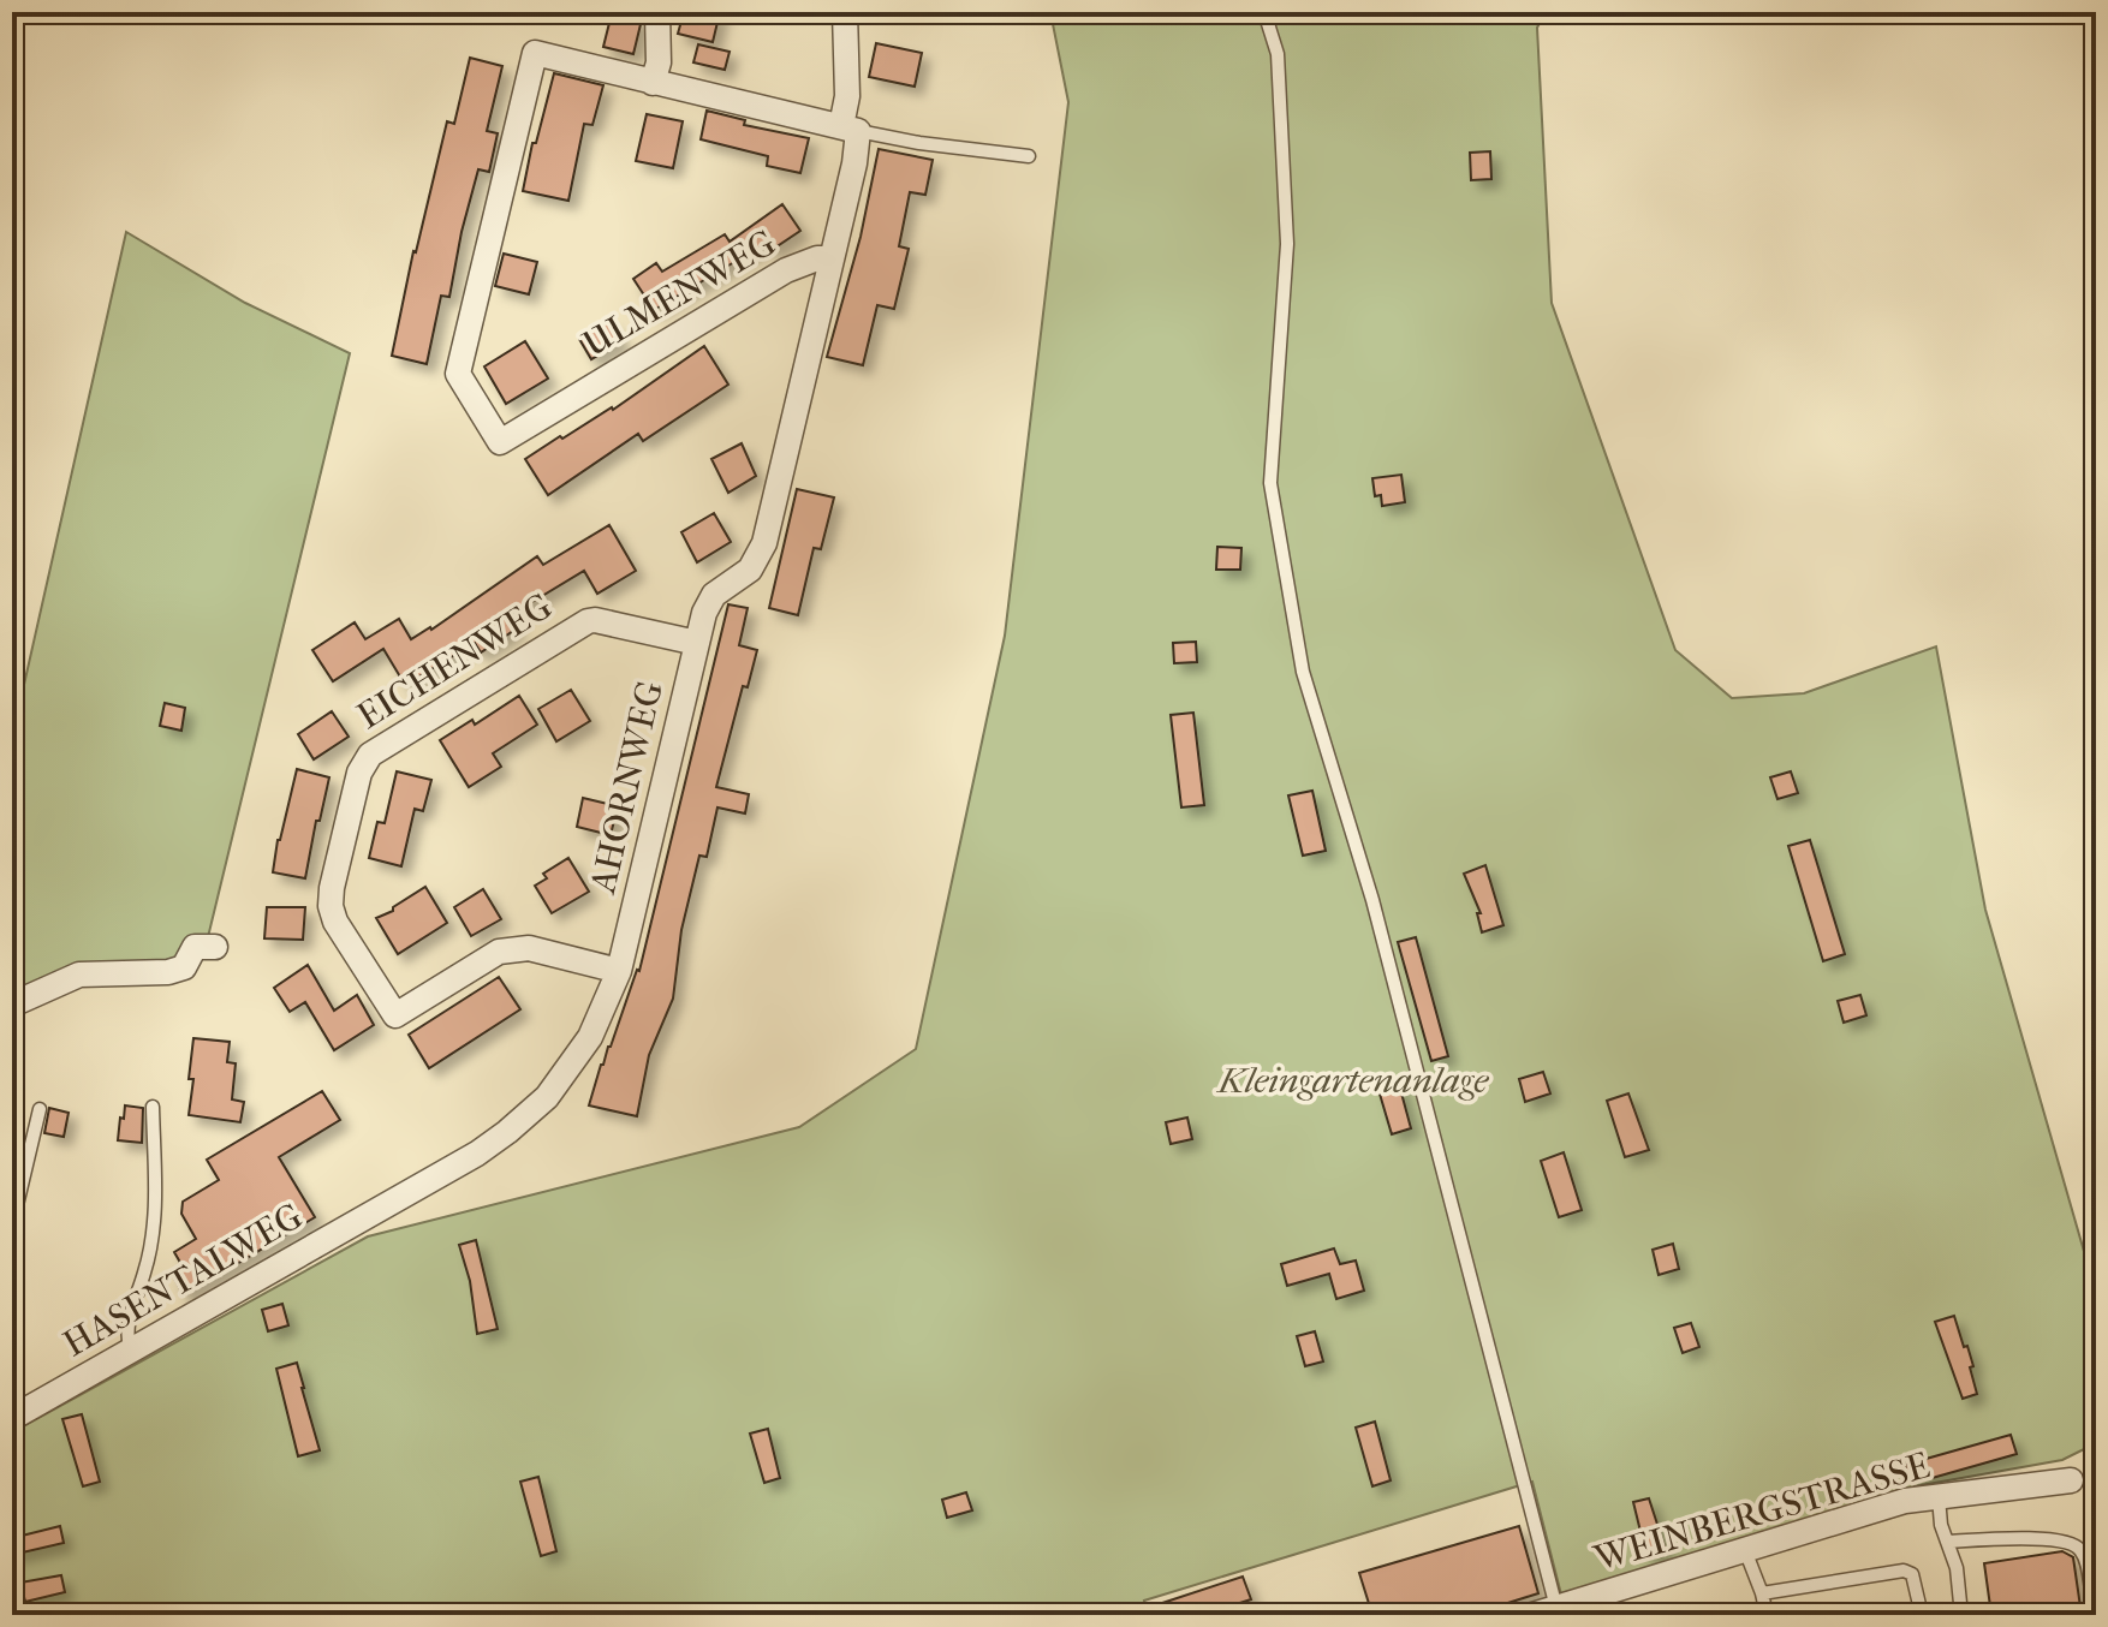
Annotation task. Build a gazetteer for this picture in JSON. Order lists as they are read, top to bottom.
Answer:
{
  "streets": {
    "street": [
      "ULMENWEG",
      "EICHENWEG",
      "AHORNWEG",
      "HASENTALWEG",
      "WEINBERGSTRASSE"
    ]
  },
  "crossings": [
    ["ULMENWEG", "AHORNWEG"],
    ["EICHENWEG", "AHORNWEG"],
    ["AHORNWEG", "HASENTALWEG"]
  ],
  "parks": ["Kleingartenanlage"]
}
